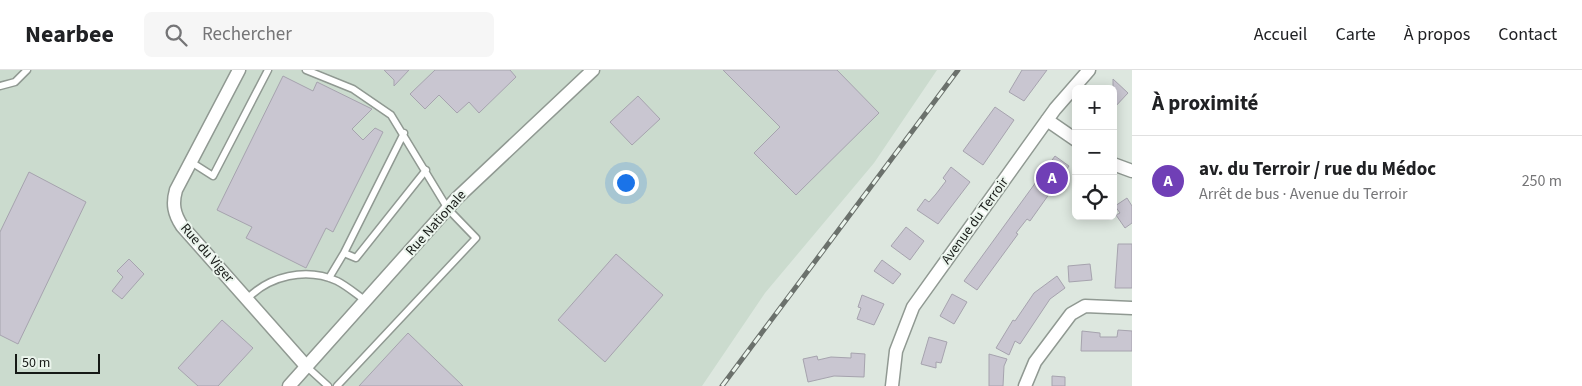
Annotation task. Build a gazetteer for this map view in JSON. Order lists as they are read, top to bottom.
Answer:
{
  "streets": {
    "street": ["Avenue du Terroir", "Rue Nationale", "Rue du Viger"]
  },
  "crossings": [
    ["Rue Nationale", "Rue du Viger"]
  ],
  "scale_bar": "50 m",
  "page": {
    "header": "Nearbee",
    "search": "Rechercher",
    "nav": [
      "Accueil",
      "Carte",
      "À propos",
      "Contact"
    ],
    "heading": "À proximité",
    "map_buttons": ["+", "−"],
    "list": [
      {
        "mark": "A",
        "name": "av. du Terroir / rue du Médoc",
        "note": "Arrêt de bus · Avenue du Terroir",
        "value": "250 m"
      }
    ],
    "pins": "A",
    "scale": "50 m"
  }
}
